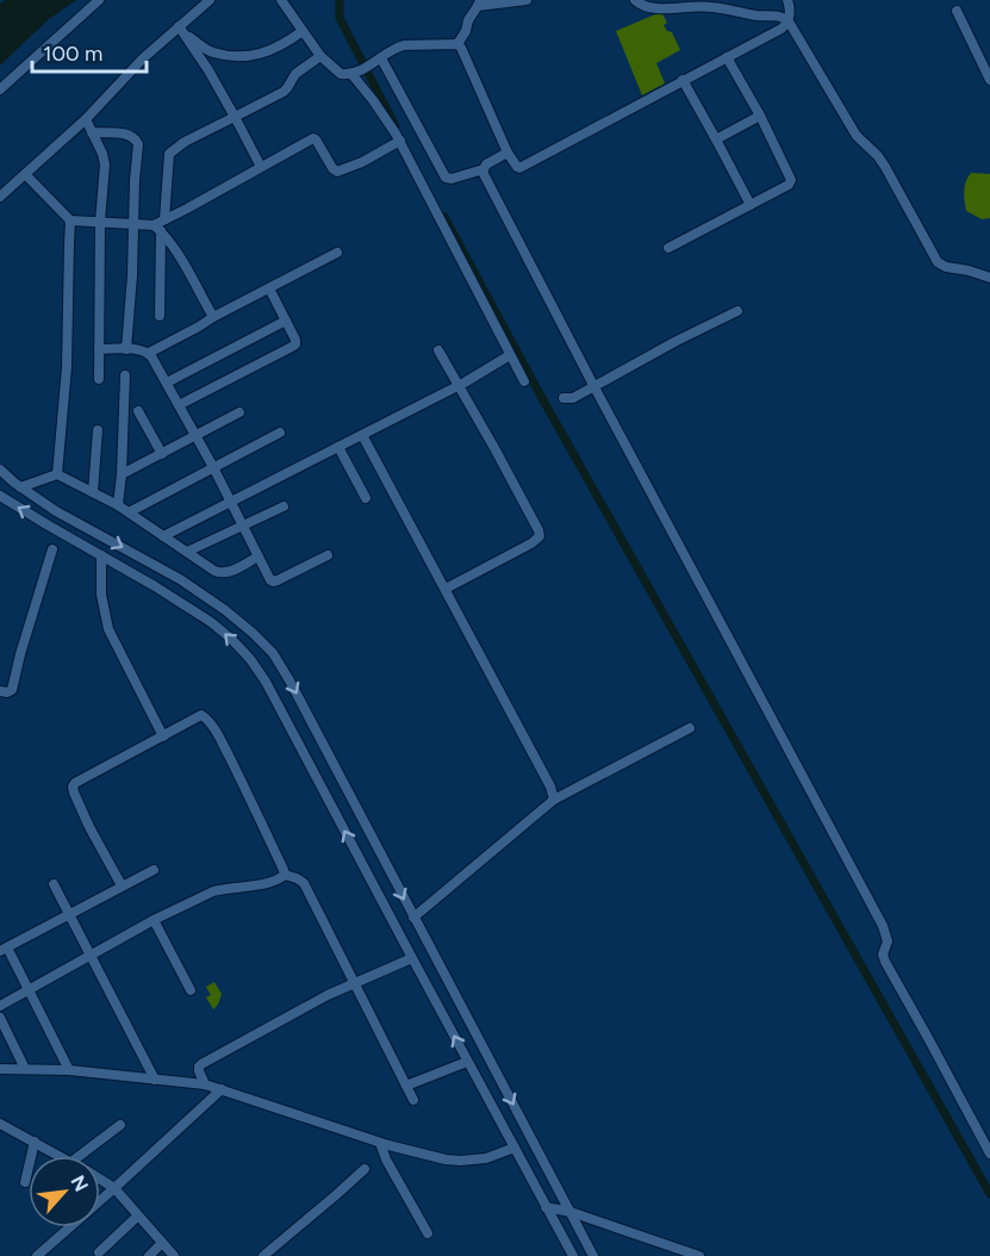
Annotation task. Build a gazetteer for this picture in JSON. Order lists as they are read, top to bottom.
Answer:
{
  "scale_bar": "100 m",
  "north": "top right"
}
